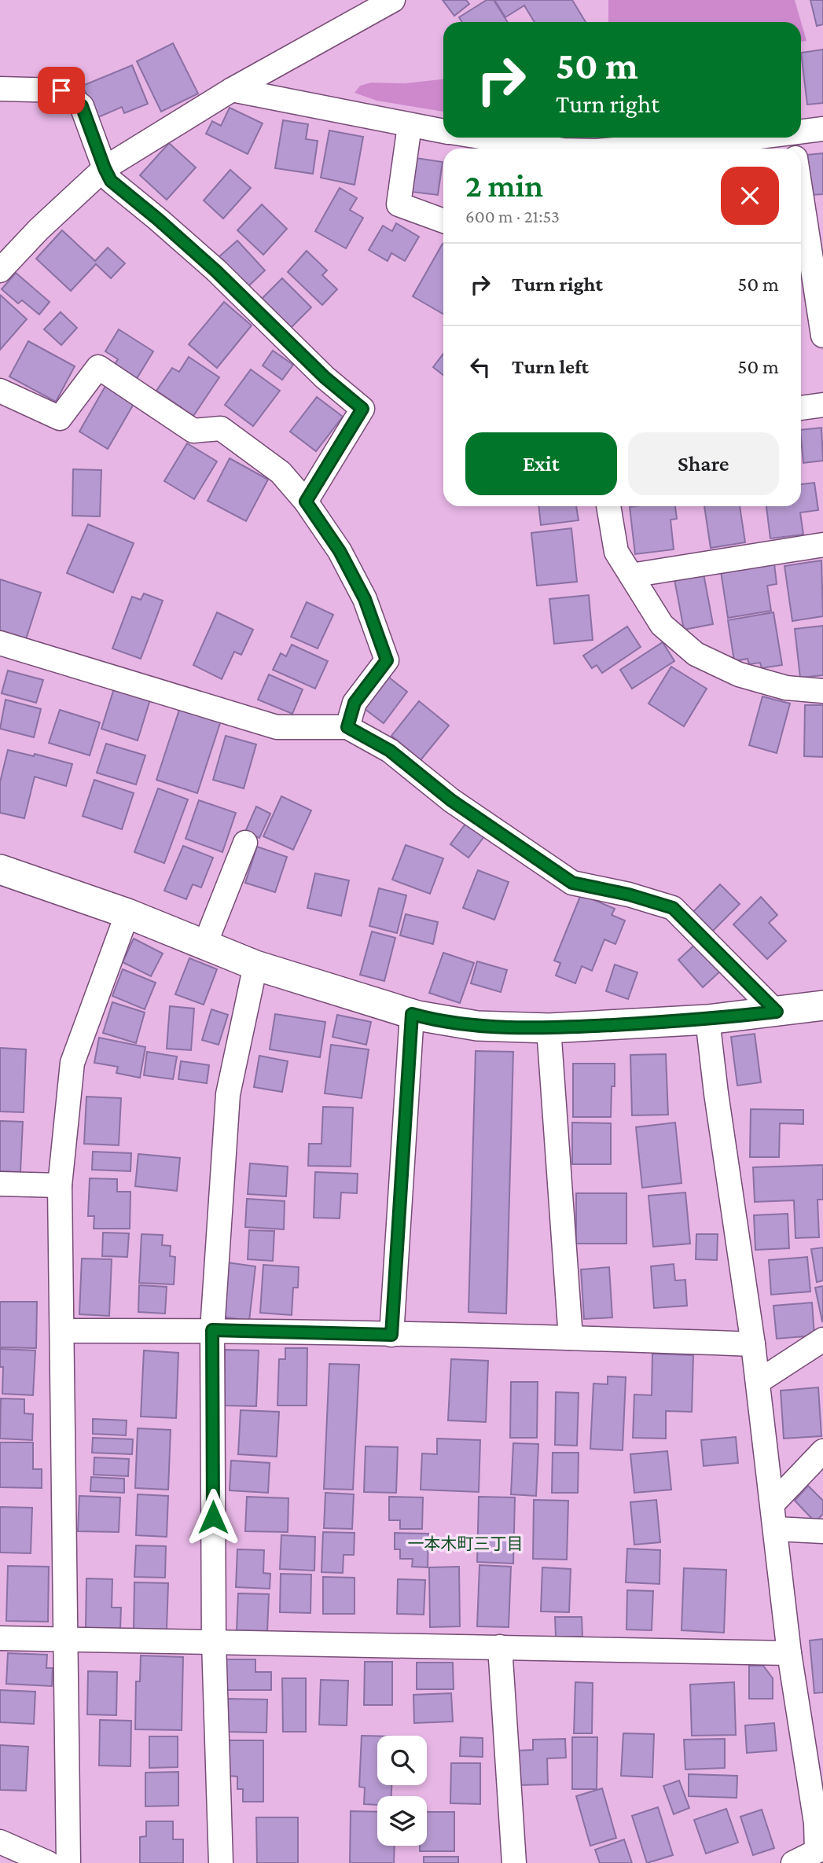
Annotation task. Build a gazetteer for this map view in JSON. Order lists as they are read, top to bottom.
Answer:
{
  "districts": ["一本木町三丁目"],
  "page": {
    "turn": ["50 m", "Turn right"],
    "heading": ["2 min", "600 m · 21:53"],
    "list": [
      {
        "name": "Turn right",
        "value": "50 m"
      },
      {
        "name": "Turn left",
        "value": "50 m"
      }
    ],
    "buttons": ["Exit", "Share"]
  }
}
